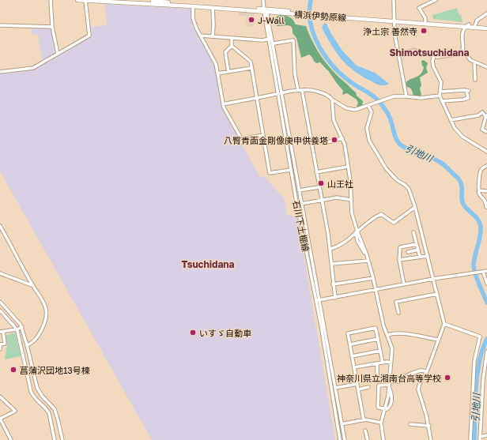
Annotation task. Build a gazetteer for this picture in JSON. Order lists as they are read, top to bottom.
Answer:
{
  "streets": {
    "main road": ["横浜伊勢原線"],
    "street": ["石川下土棚線"]
  },
  "crossings": [
    ["横浜伊勢原線", "石川下土棚線"]
  ],
  "districts": ["Shimotsuchidana", "Tsuchidana"],
  "water": ["引地川"],
  "places": [
    "J-Wall",
    "浄土宗 善然寺",
    "八臀青面金剛像庚申供養塔",
    "山王社",
    "いすゞ自動車",
    "菖蒲沢団地13号棟",
    "神奈川県立湘南台高等学校"
  ]
}
